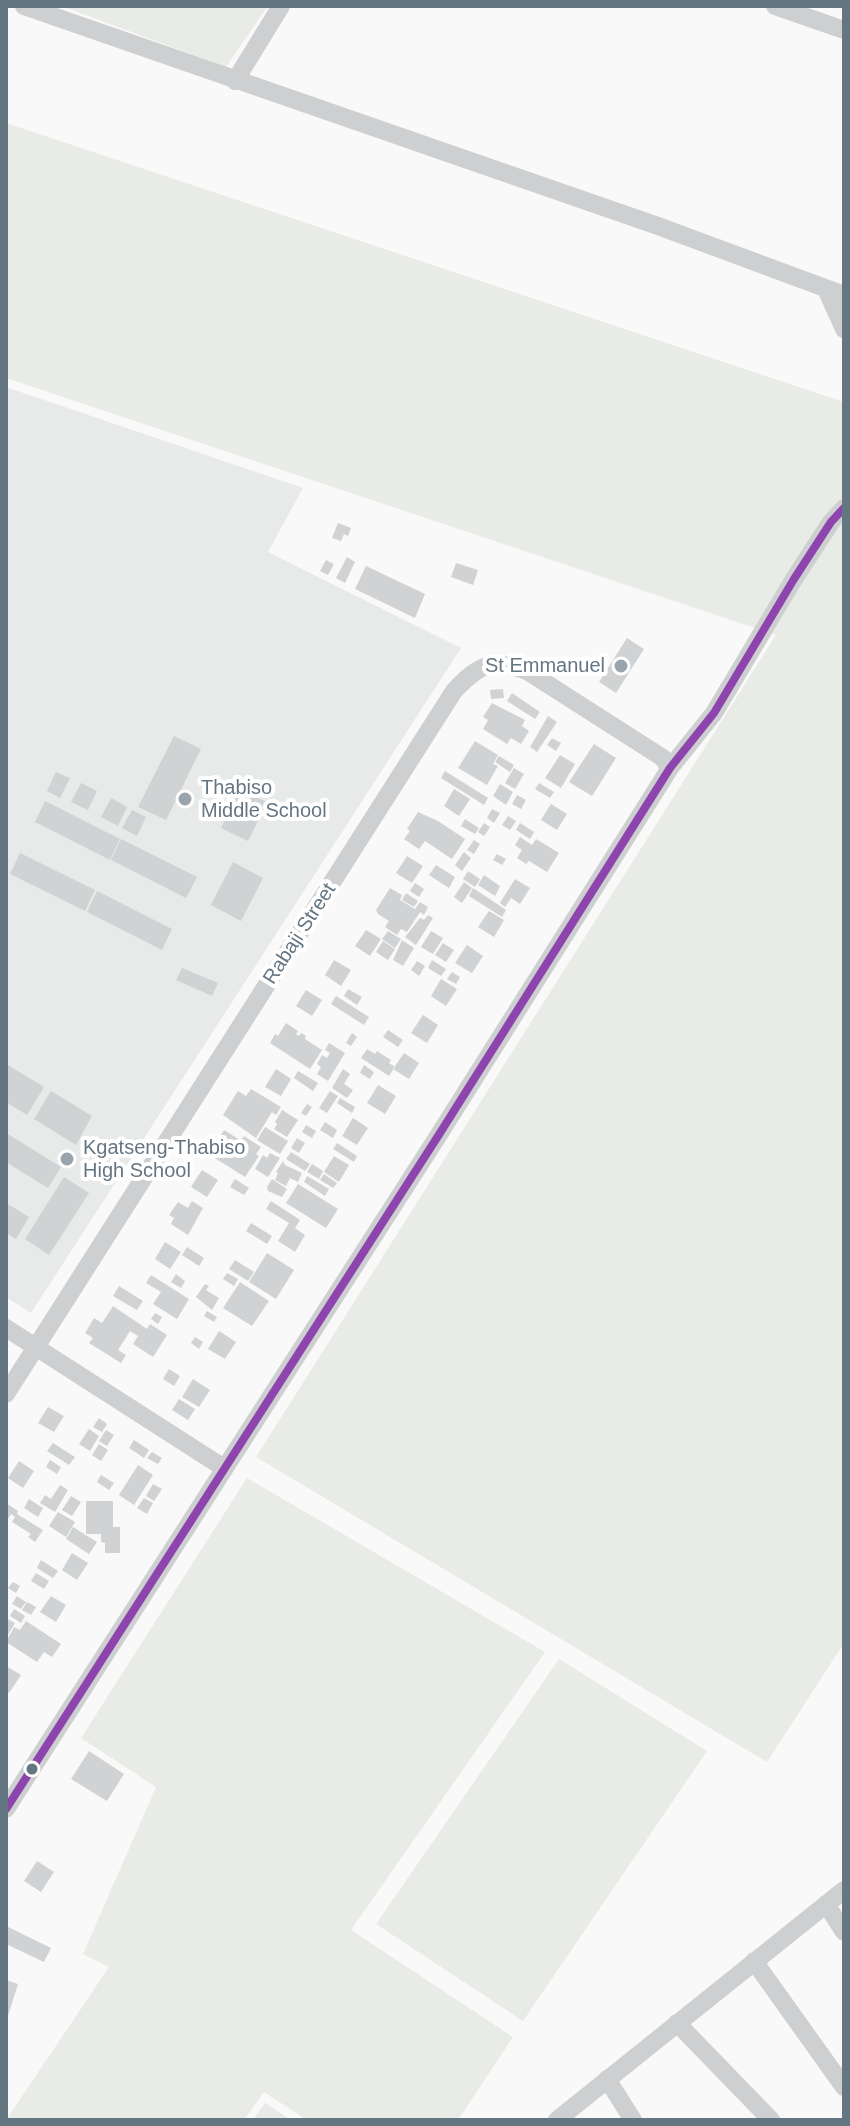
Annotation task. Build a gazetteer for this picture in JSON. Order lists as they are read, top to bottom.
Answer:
{
  "streets": {
    "street": ["Rabaji Street"]
  },
  "places": ["St Emmanuel", "Thabiso Middle School", "Kgatseng-Thabiso High School"]
}
